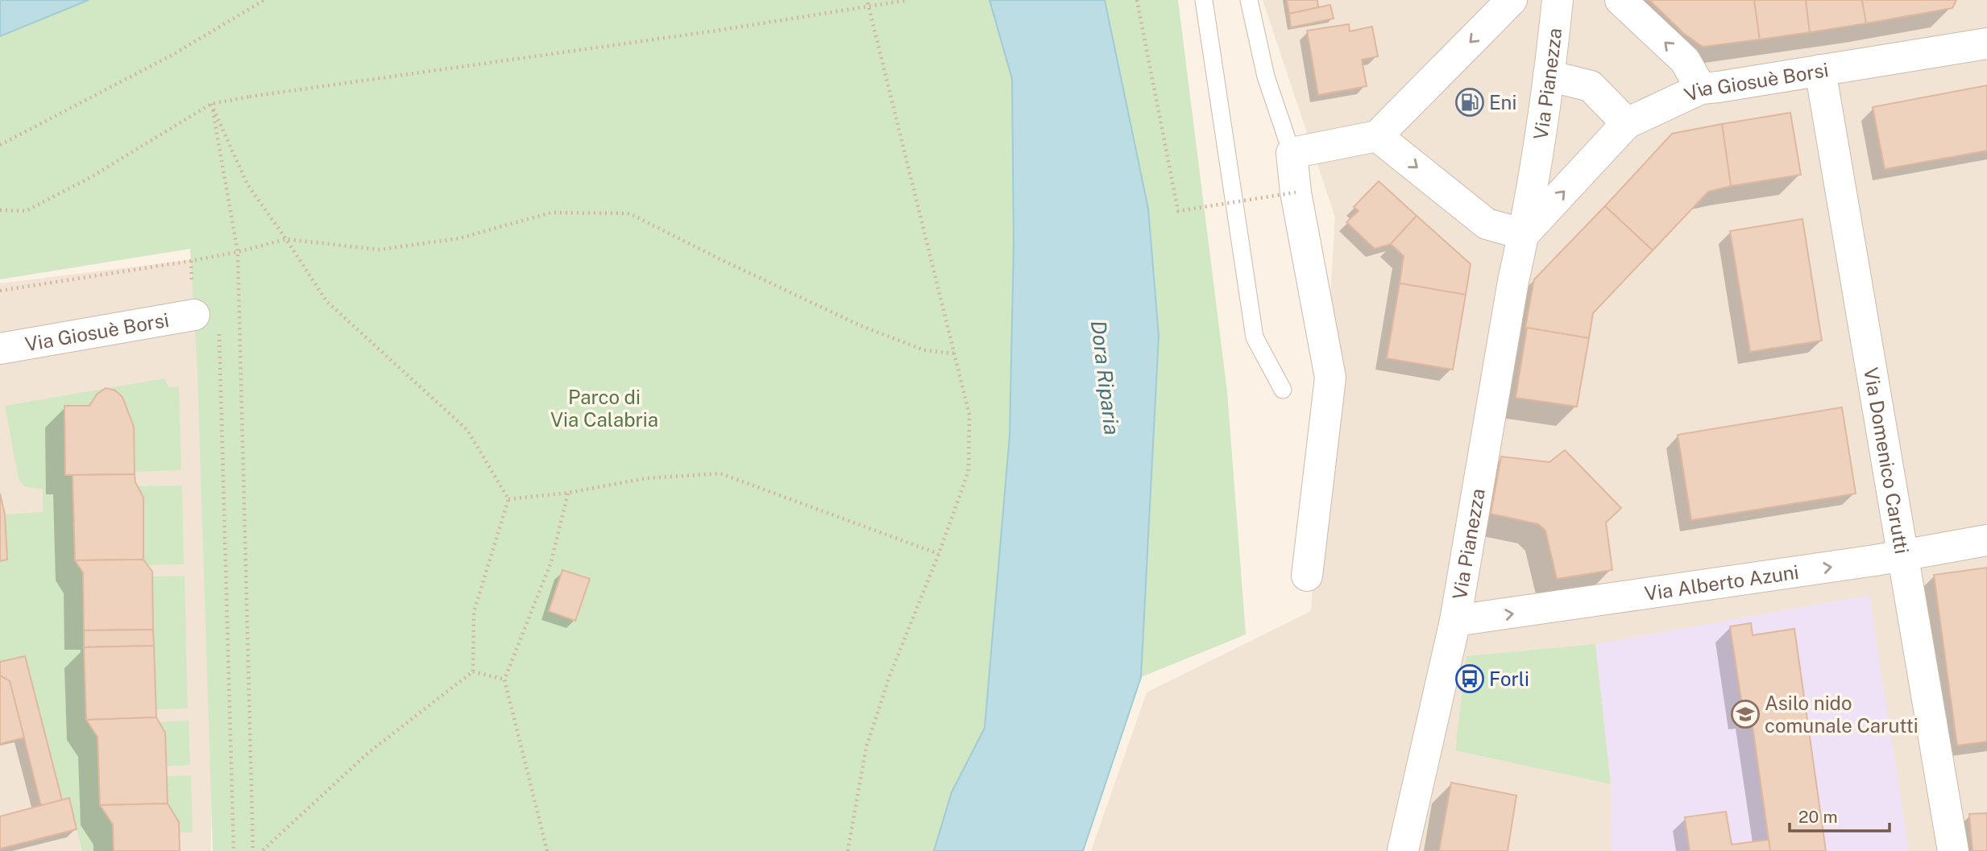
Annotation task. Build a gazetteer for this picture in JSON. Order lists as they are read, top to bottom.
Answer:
{
  "streets": {
    "street": [
      "Via Giosuè Borsi",
      "Via Pianezza",
      "Via Domenico Carutti",
      "Via Alberto Azuni"
    ]
  },
  "crossings": [
    ["Via Giosuè Borsi", "Via Domenico Carutti"],
    ["Via Pianezza", "Via Alberto Azuni"],
    ["Via Domenico Carutti", "Via Alberto Azuni"]
  ],
  "one_way": ["Via Alberto Azuni"],
  "water": ["Dora Riparia"],
  "parks": ["Parco di Via Calabria"],
  "places": {
    "fuel station": ["Eni"],
    "bus stop": ["Forli"],
    "school or university": ["Asilo nido comunale Carutti"]
  },
  "scale_bar": "20 m"
}
